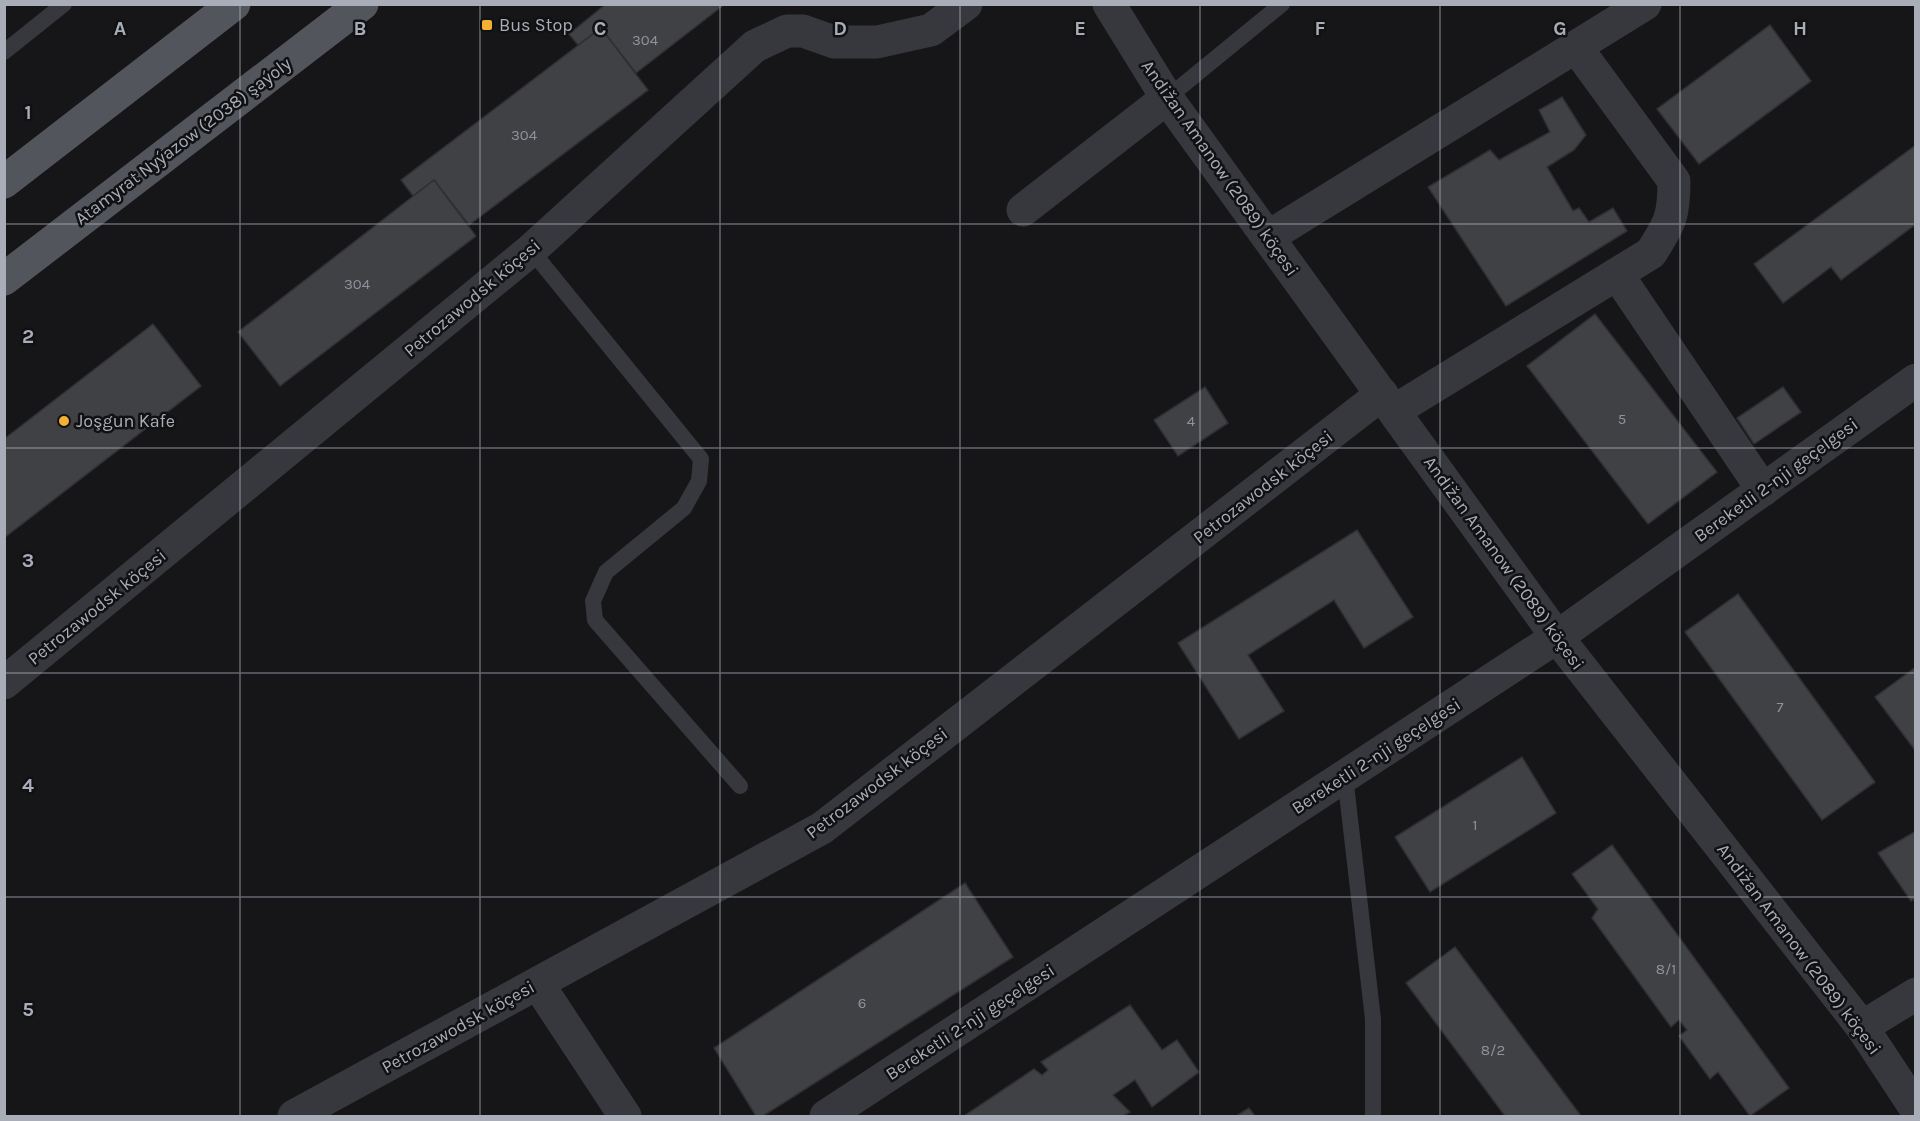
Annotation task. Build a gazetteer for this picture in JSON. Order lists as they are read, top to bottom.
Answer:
{
  "streets": {
    "main road": ["Atamyrat Nyýazow (2038) şaýoly"],
    "street": ["Andižan Amanow (2089) köçesi", "Petrozawodsk köçesi", "Bereketli 2-nji geçelgesi"]
  },
  "crossings": [
    ["Andižan Amanow (2089) köçesi", "Petrozawodsk köçesi"],
    ["Andižan Amanow (2089) köçesi", "Bereketli 2-nji geçelgesi"]
  ],
  "places": {
    "transit": ["Bus Stop"],
    "other": ["Joşgun Kafe"]
  },
  "house_numbers": [
    "304",
    "304",
    "304",
    "5",
    "4",
    "7",
    "1",
    "8/1",
    "6",
    "8/2"
  ],
  "grid": {
    "columns": [
      "A",
      "B",
      "C",
      "D",
      "E",
      "F",
      "G",
      "H"
    ],
    "rows": [
      "1",
      "2",
      "3",
      "4",
      "5"
    ]
  }
}
